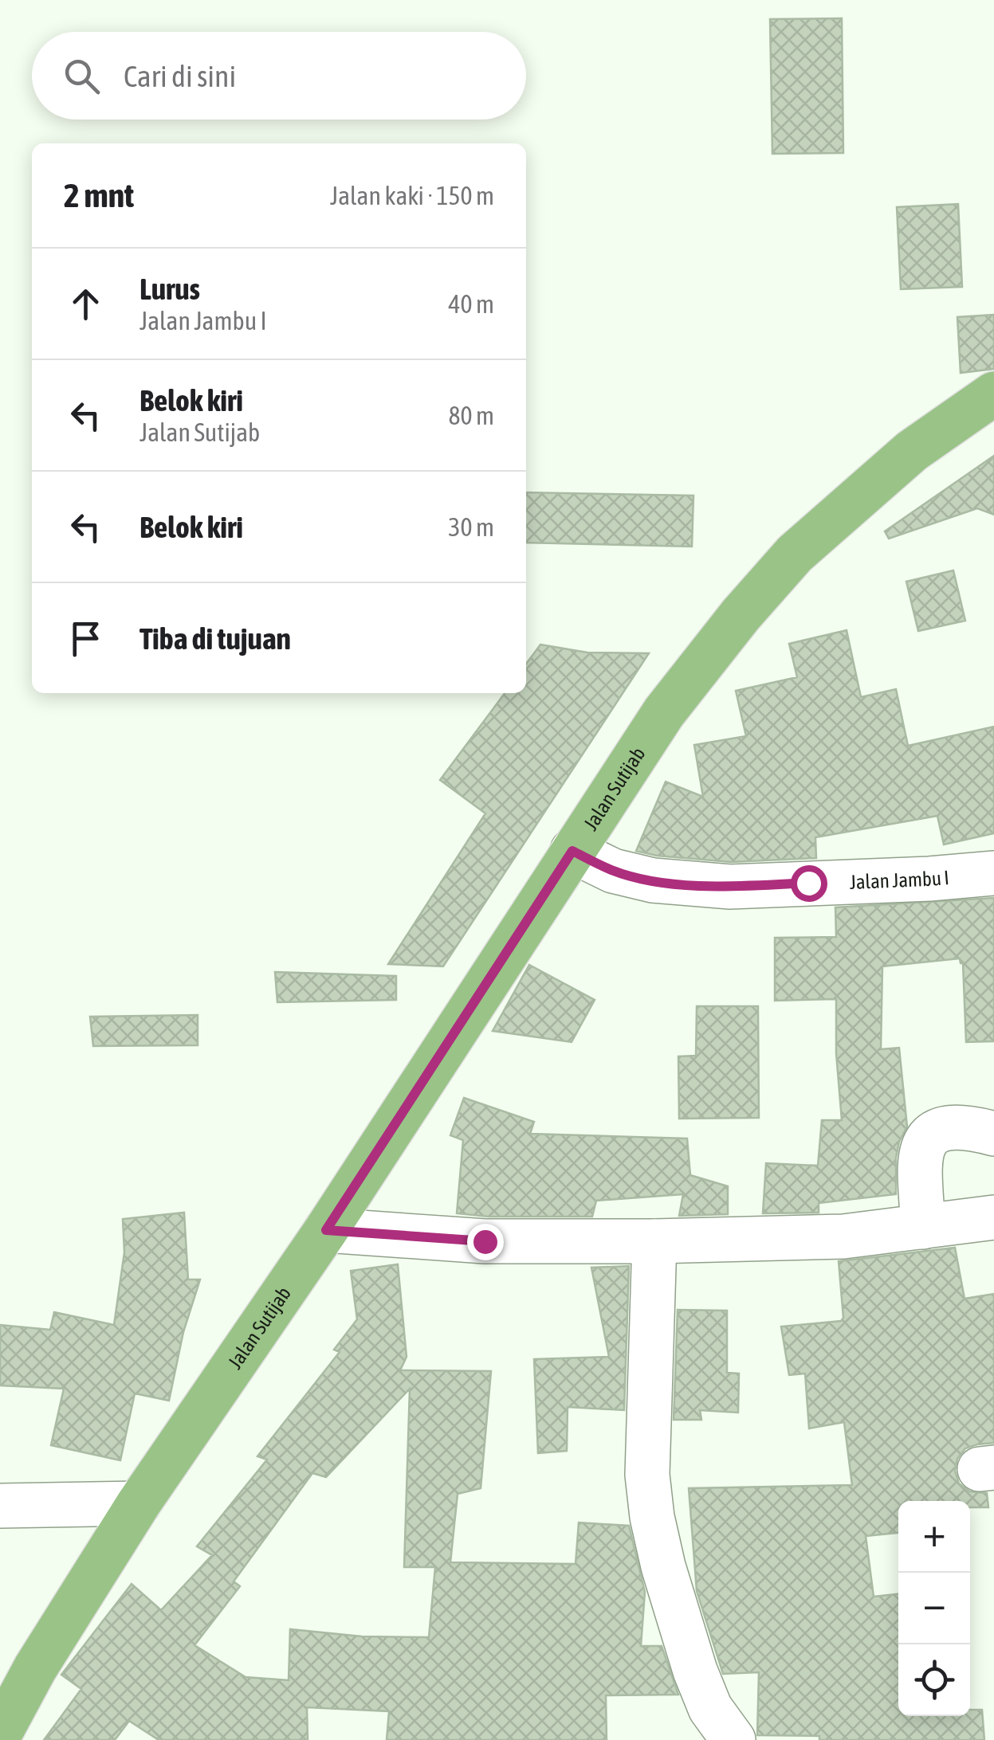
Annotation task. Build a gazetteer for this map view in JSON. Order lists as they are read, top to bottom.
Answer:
{
  "streets": {
    "main road": ["Jalan Sutijab"],
    "street": ["Jalan Jambu I"]
  },
  "crossings": [
    ["Jalan Sutijab", "Jalan Jambu I"]
  ],
  "page": {
    "search": "Cari di sini",
    "heading": ["2 mnt", "Jalan kaki · 150 m"],
    "list": [
      ["Lurus", "Jalan Jambu I", "40 m"],
      ["Belok kiri", "Jalan Sutijab", "80 m"],
      ["Belok kiri", "30 m"],
      "Tiba di tujuan"
    ],
    "map_buttons": ["+", "−"]
  }
}
